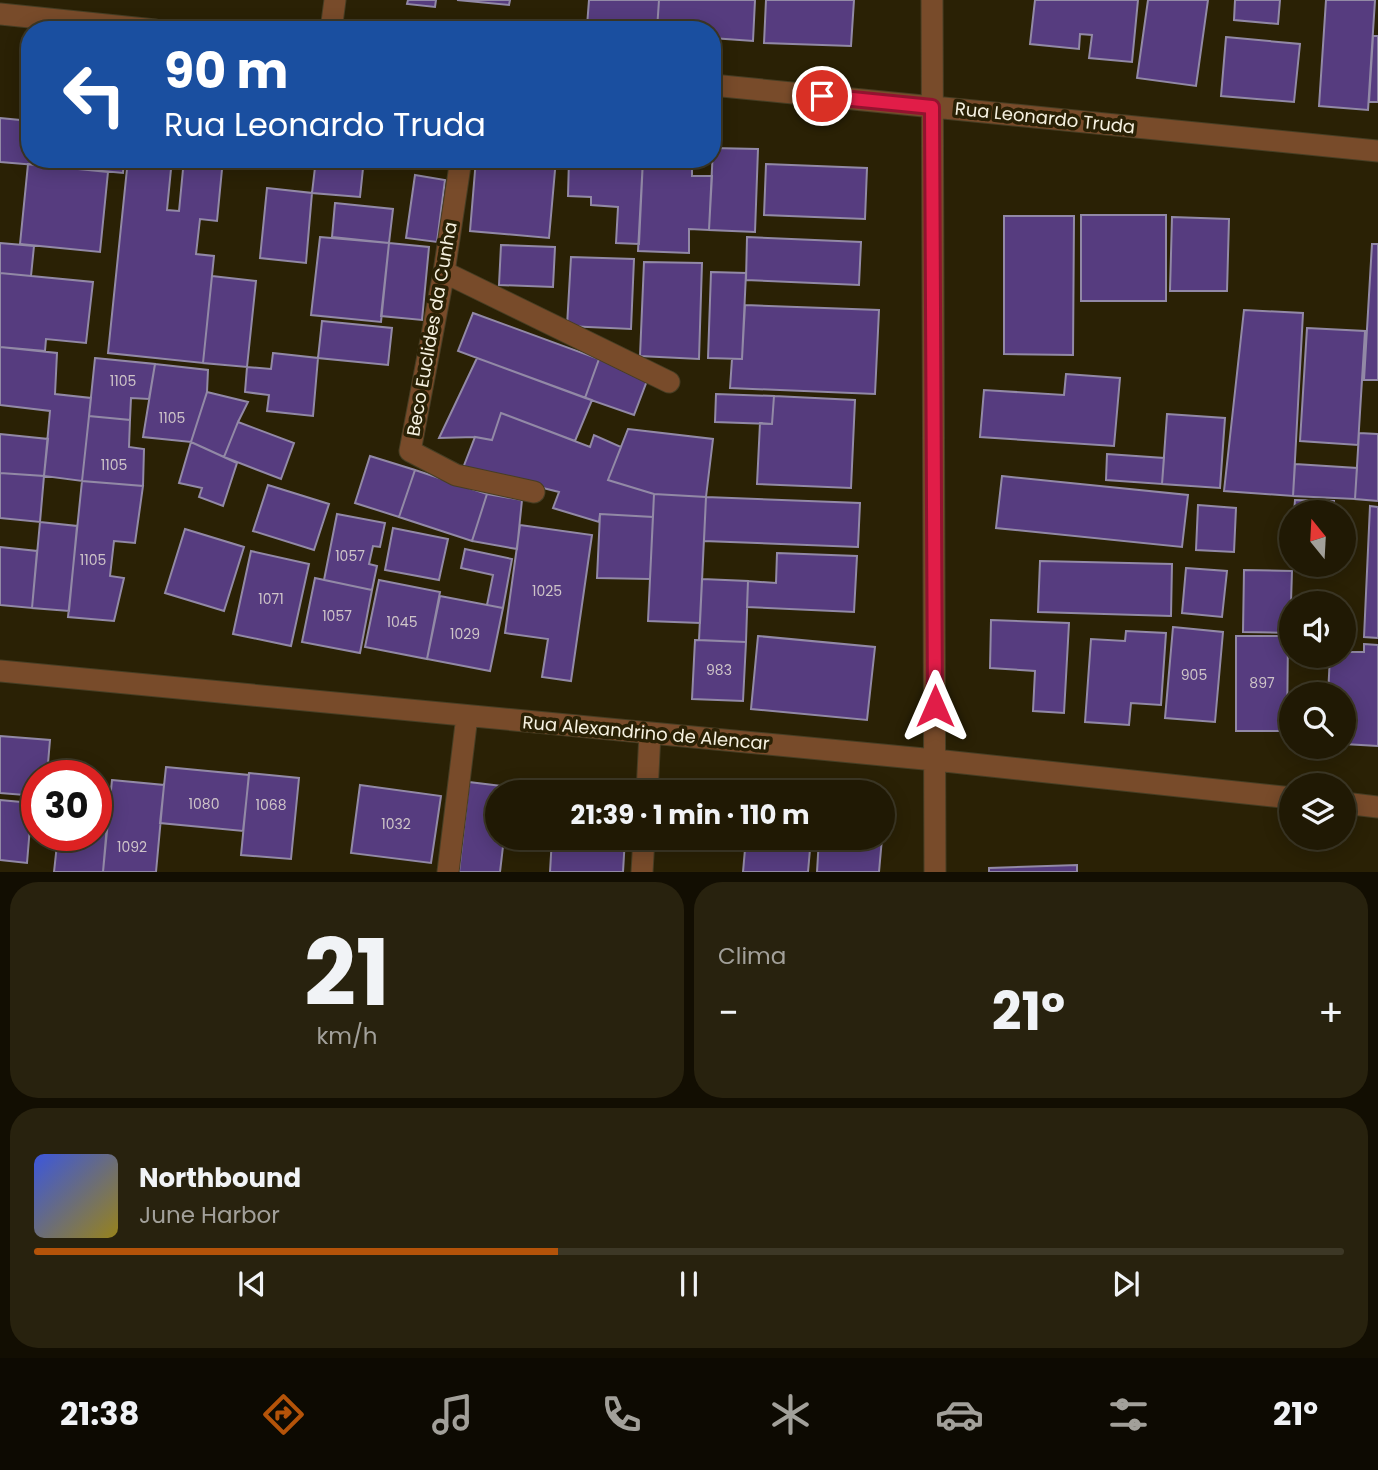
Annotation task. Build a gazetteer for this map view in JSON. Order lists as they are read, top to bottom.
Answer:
{
  "streets": {
    "street": ["Rua Leonardo Truda", "Beco Euclides da Cunha", "Rua Alexandrino de Alencar"]
  },
  "house_numbers": [
    "1105",
    "1105",
    "1105",
    "1057",
    "1105",
    "1025",
    "1071",
    "1057",
    "1045",
    "1029",
    "983",
    "905",
    "897",
    "1080",
    "1068",
    "1032",
    "1092"
  ],
  "north": "top",
  "page": {
    "turn": ["90 m", "Rua Leonardo Truda"],
    "limit": "30",
    "trip": "21:39 · 1 min · 110 m",
    "tile": [
      ["21", "km/h"],
      "Clima"
    ],
    "heat": ["−", "21°", "+"],
    "song": ["Northbound", "June Harbor"],
    "tabs": ["21:38", "21°"]
  }
}
